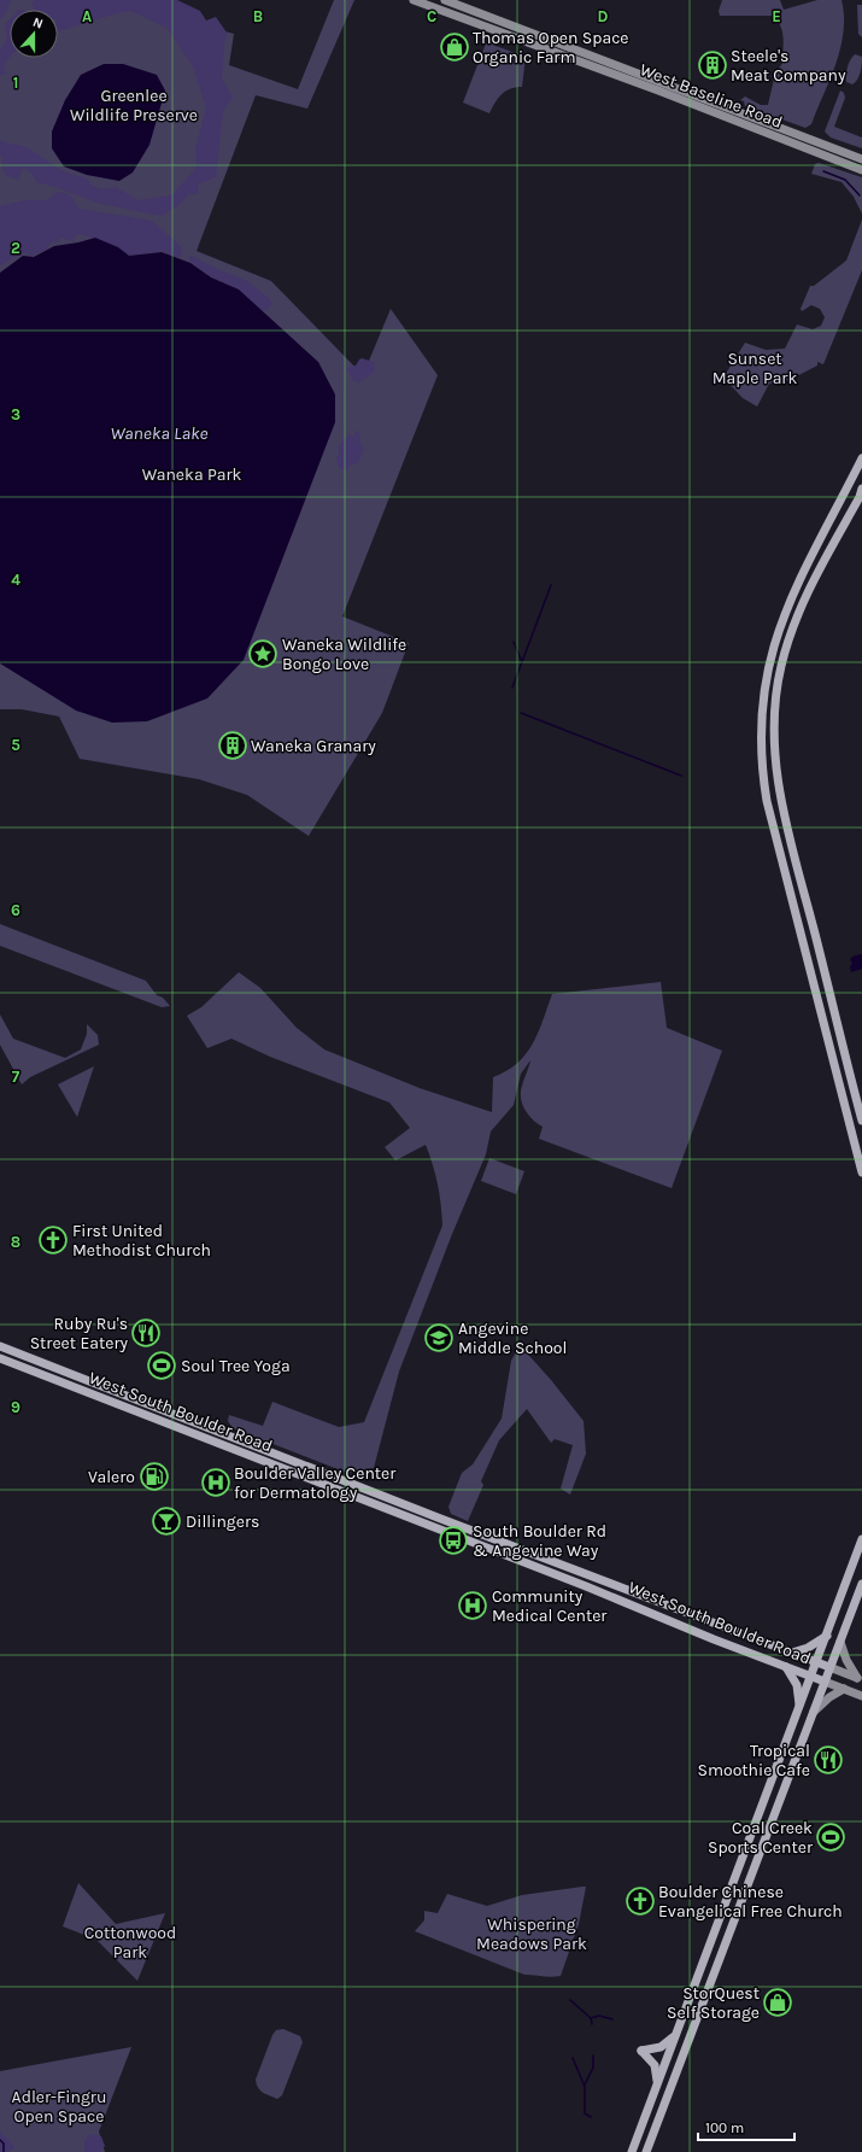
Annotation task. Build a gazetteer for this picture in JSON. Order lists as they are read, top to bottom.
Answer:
{
  "streets": {
    "main road": ["West Baseline Road", "West South Boulder Road"]
  },
  "water": ["Waneka Lake"],
  "parks": [
    "Greenlee Wildlife Preserve",
    "Sunset Maple Park",
    "Waneka Park",
    "Whispering Meadows Park",
    "Cottonwood Park",
    "Adler-Fingru Open Space"
  ],
  "places": {
    "shop": ["Thomas Open Space Organic Farm", "StorQuest Self Storage"],
    "building": ["Steele's Meat Company", "Waneka Granary"],
    "place": ["Waneka Wildlife Bongo Love"],
    "church": ["First United Methodist Church", "Boulder Chinese Evangelical Free Church"],
    "restaurant": ["Ruby Ru's Street Eatery", "Tropical Smoothie Cafe"],
    "school or university": ["Angevine Middle School"],
    "sports": ["Soul Tree Yoga", "Coal Creek Sports Center"],
    "fuel station": ["Valero"],
    "hospital": ["Boulder Valley Center for Dermatology", "Community Medical Center"],
    "bar": ["Dillingers"],
    "bus stop": ["South Boulder Rd & Angevine Way"]
  },
  "scale_bar": "100 m",
  "north": "top",
  "grid": {
    "columns": [
      "A",
      "B",
      "C",
      "D",
      "E"
    ],
    "rows": [
      "1",
      "2",
      "3",
      "4",
      "5",
      "6",
      "7",
      "8",
      "9"
    ]
  }
}
